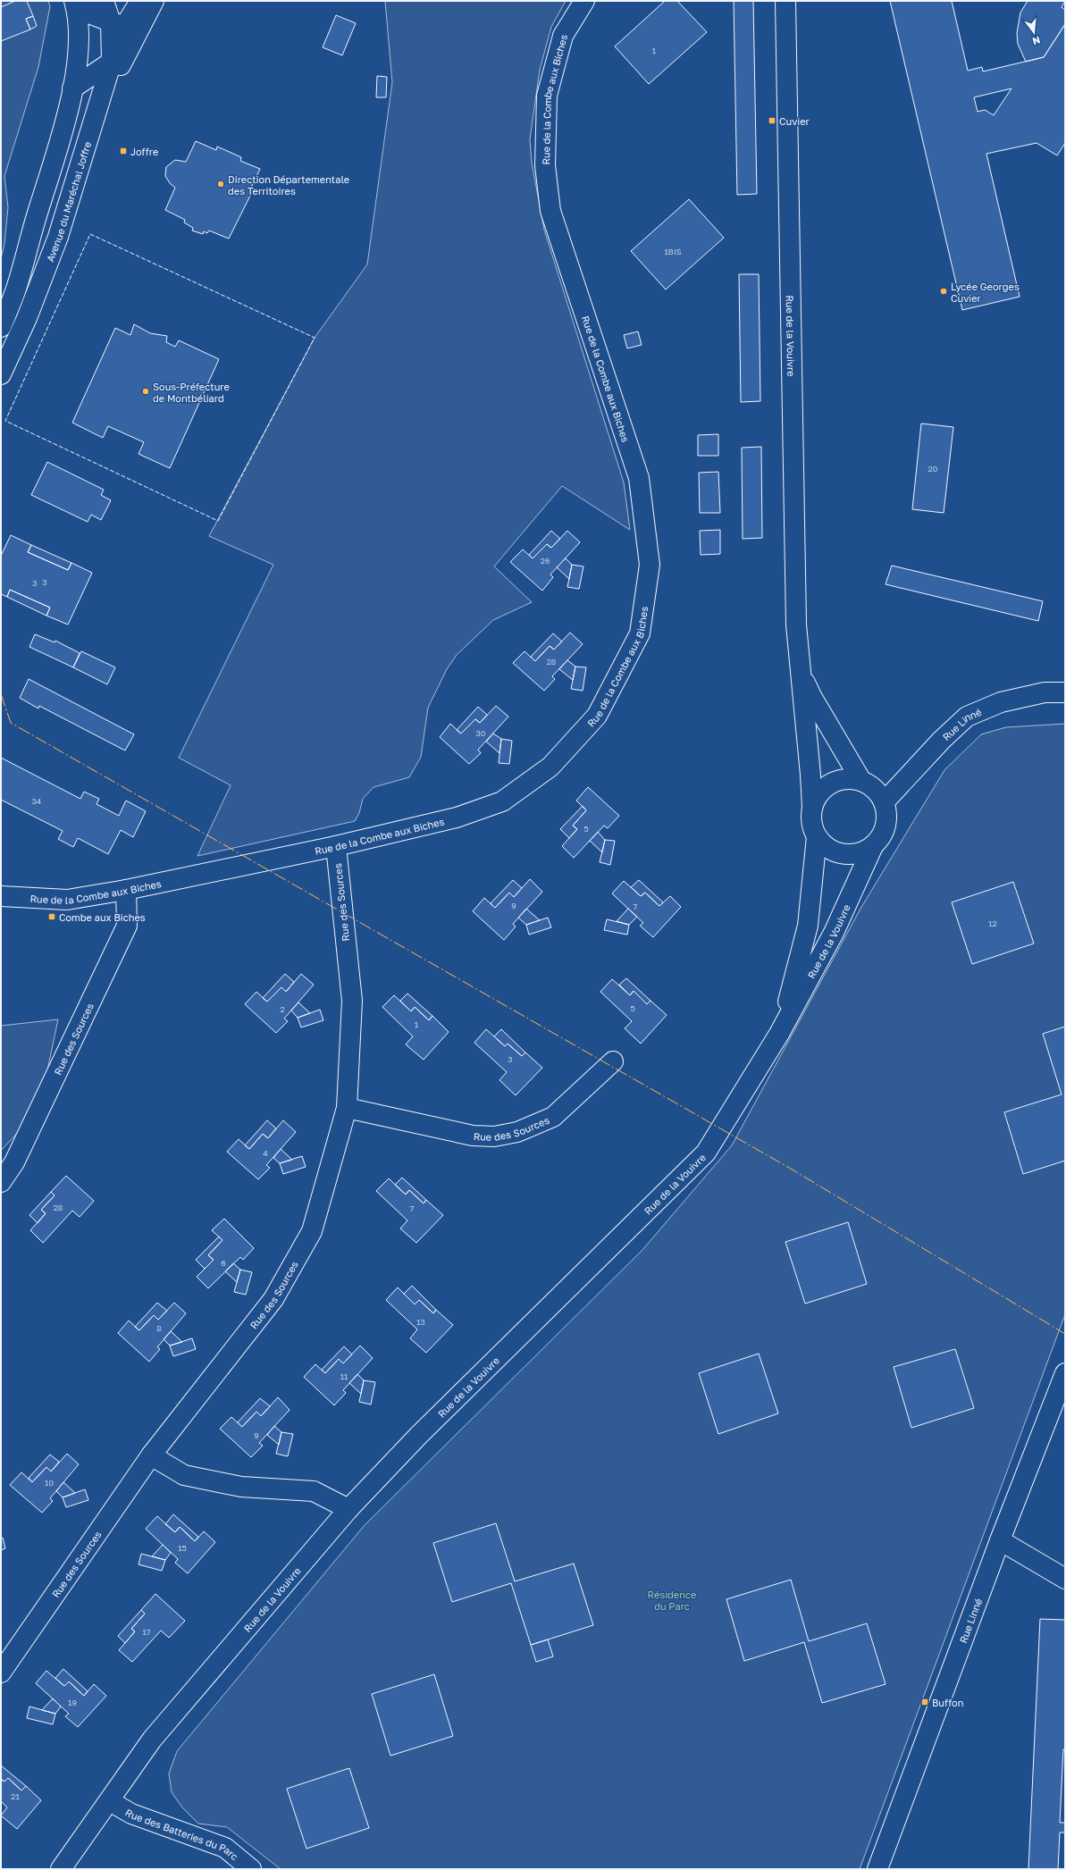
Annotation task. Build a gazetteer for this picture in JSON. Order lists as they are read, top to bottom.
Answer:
{
  "streets": {
    "street": [
      "Rue de la Combe aux Biches",
      "Avenue du Maréchal Joffre",
      "Rue de la Vouivre",
      "Rue Linné",
      "Rue des Sources",
      "Rue des Batteries du Parc"
    ]
  },
  "crossings": [
    ["Rue de la Combe aux Biches", "Rue des Sources"],
    ["Rue de la Vouivre", "Rue Linné"],
    ["Rue de la Vouivre", "Rue des Batteries du Parc"]
  ],
  "parks": ["Résidence du Parc"],
  "places": {
    "transit": [
      "Cuvier",
      "Joffre",
      "Combe aux Biches",
      "Buffon"
    ],
    "other": ["Direction Départementale des Territoires", "Lycée Georges Cuvier", "Sous-Préfecture de Montbéliard"]
  },
  "house_numbers": [
    "1",
    "1BIS",
    "20",
    "26",
    "3",
    "3",
    "28",
    "30",
    "34",
    "5",
    "9",
    "7",
    "12",
    "5",
    "2",
    "1",
    "3",
    "4",
    "28",
    "7",
    "6",
    "13",
    "8",
    "11",
    "9",
    "10",
    "15",
    "17",
    "19",
    "21"
  ],
  "north": "bottom"
}
